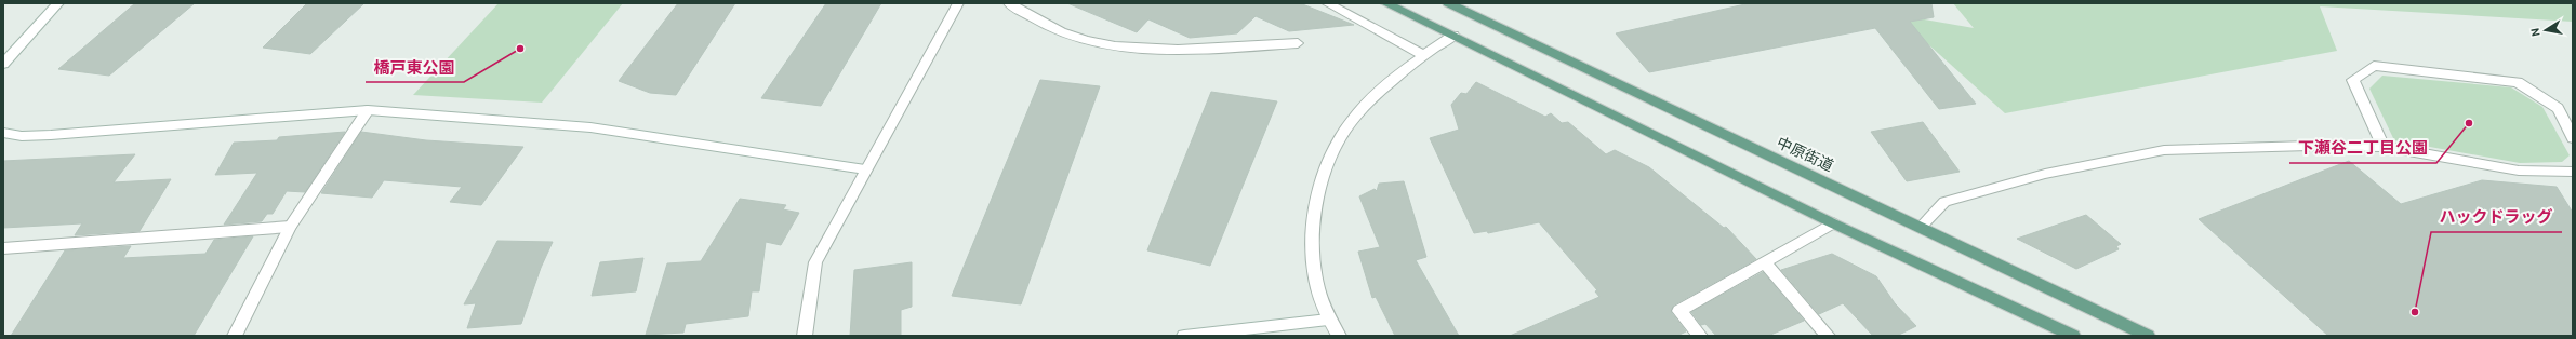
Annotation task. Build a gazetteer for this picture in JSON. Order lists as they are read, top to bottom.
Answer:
{
  "streets": {
    "main road": ["中原街道"]
  },
  "places": ["橋戸東公園", "下瀬谷二丁目公園", "ハックドラッグ"],
  "north": "left"
}
